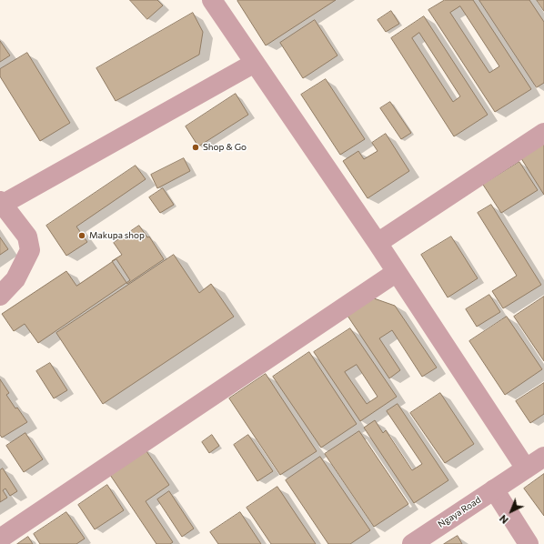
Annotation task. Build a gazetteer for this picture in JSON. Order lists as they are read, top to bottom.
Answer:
{
  "streets": {
    "street": ["Ngaya Road"]
  },
  "places": ["Shop & Go", "Makupa shop"],
  "north": "bottom left"
}
